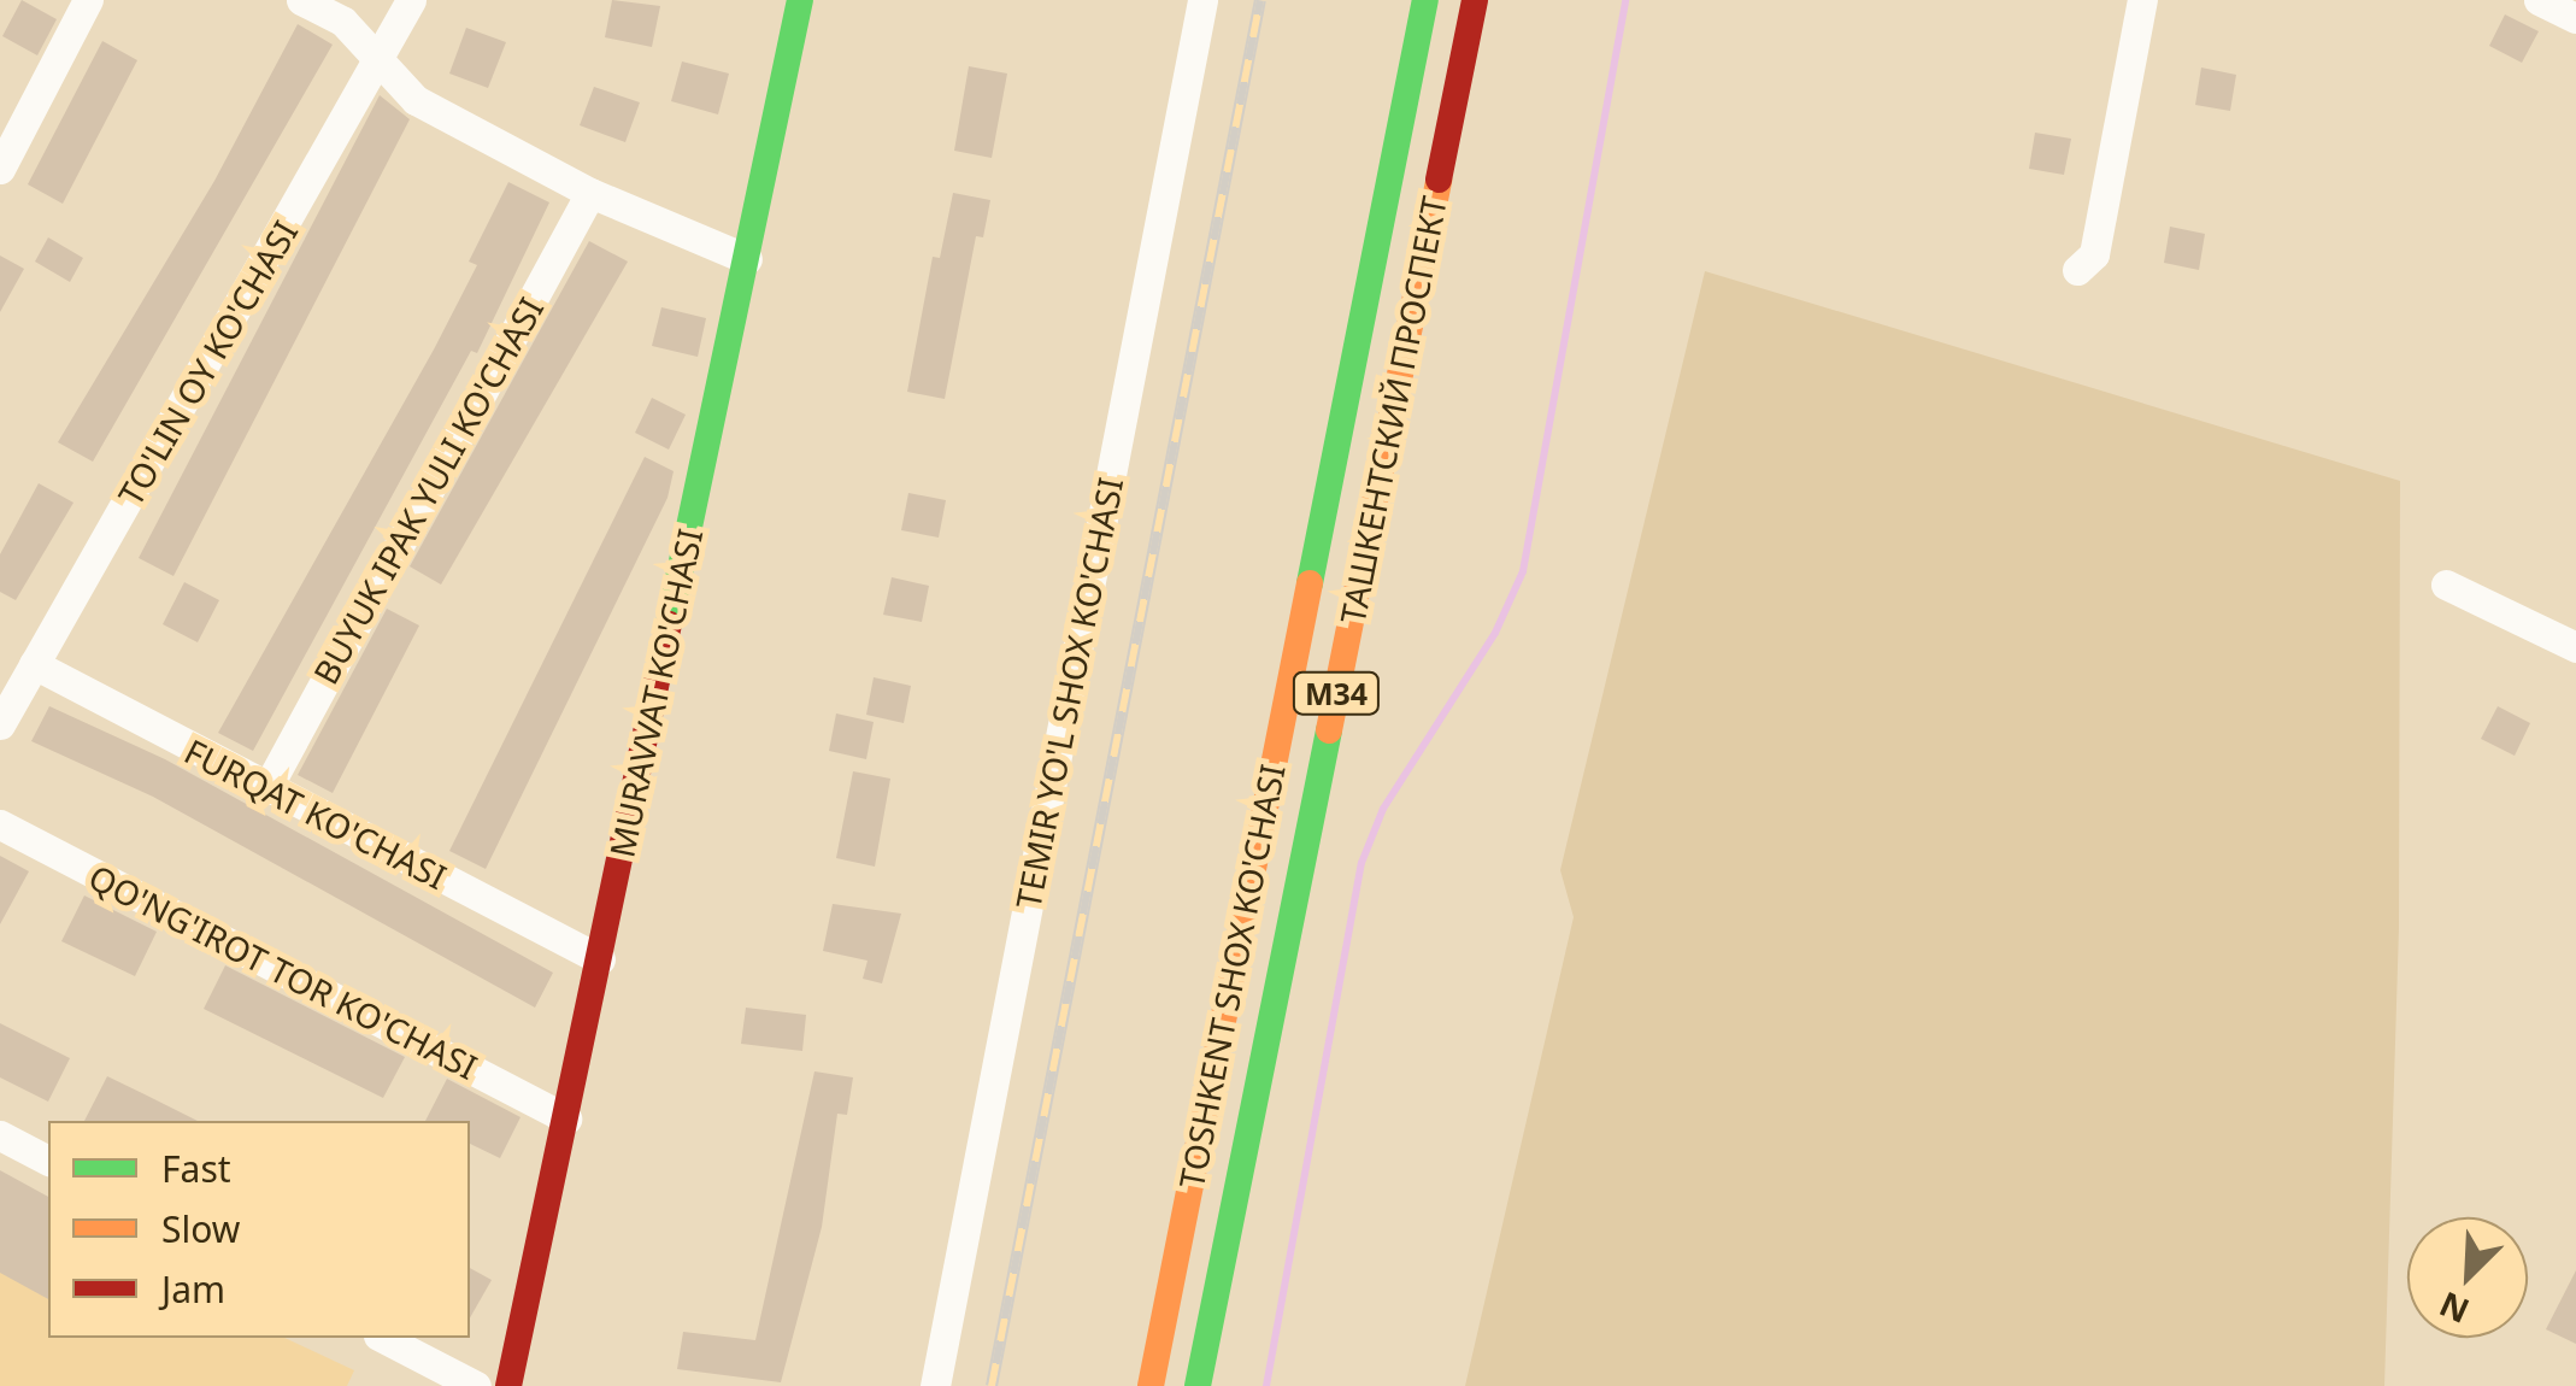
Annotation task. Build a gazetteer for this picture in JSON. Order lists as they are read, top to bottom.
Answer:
{
  "streets": {
    "main road": [
      "ТАШКЕНТСКИЙ ПРОСПЕКТ",
      "MURAVVAT KO'CHASI",
      "M34",
      "TOSHKENT SHOX KO'CHASI"
    ],
    "street": [
      "TO'LIN OY KO'CHASI",
      "BUYUK IPAK YULI KO'CHASI",
      "TEMIR YO'L SHOX KO'CHASI",
      "FURQAT KO'CHASI",
      "QO'NG'IROT TOR KO'CHASI"
    ]
  },
  "crossings": [
    ["TO'LIN OY KO'CHASI", "FURQAT KO'CHASI"],
    ["BUYUK IPAK YULI KO'CHASI", "FURQAT KO'CHASI"],
    ["MURAVVAT KO'CHASI", "FURQAT KO'CHASI"],
    ["MURAVVAT KO'CHASI", "QO'NG'IROT TOR KO'CHASI"]
  ],
  "legend": ["Fast", "Slow", "Jam"],
  "north": "bottom left"
}
